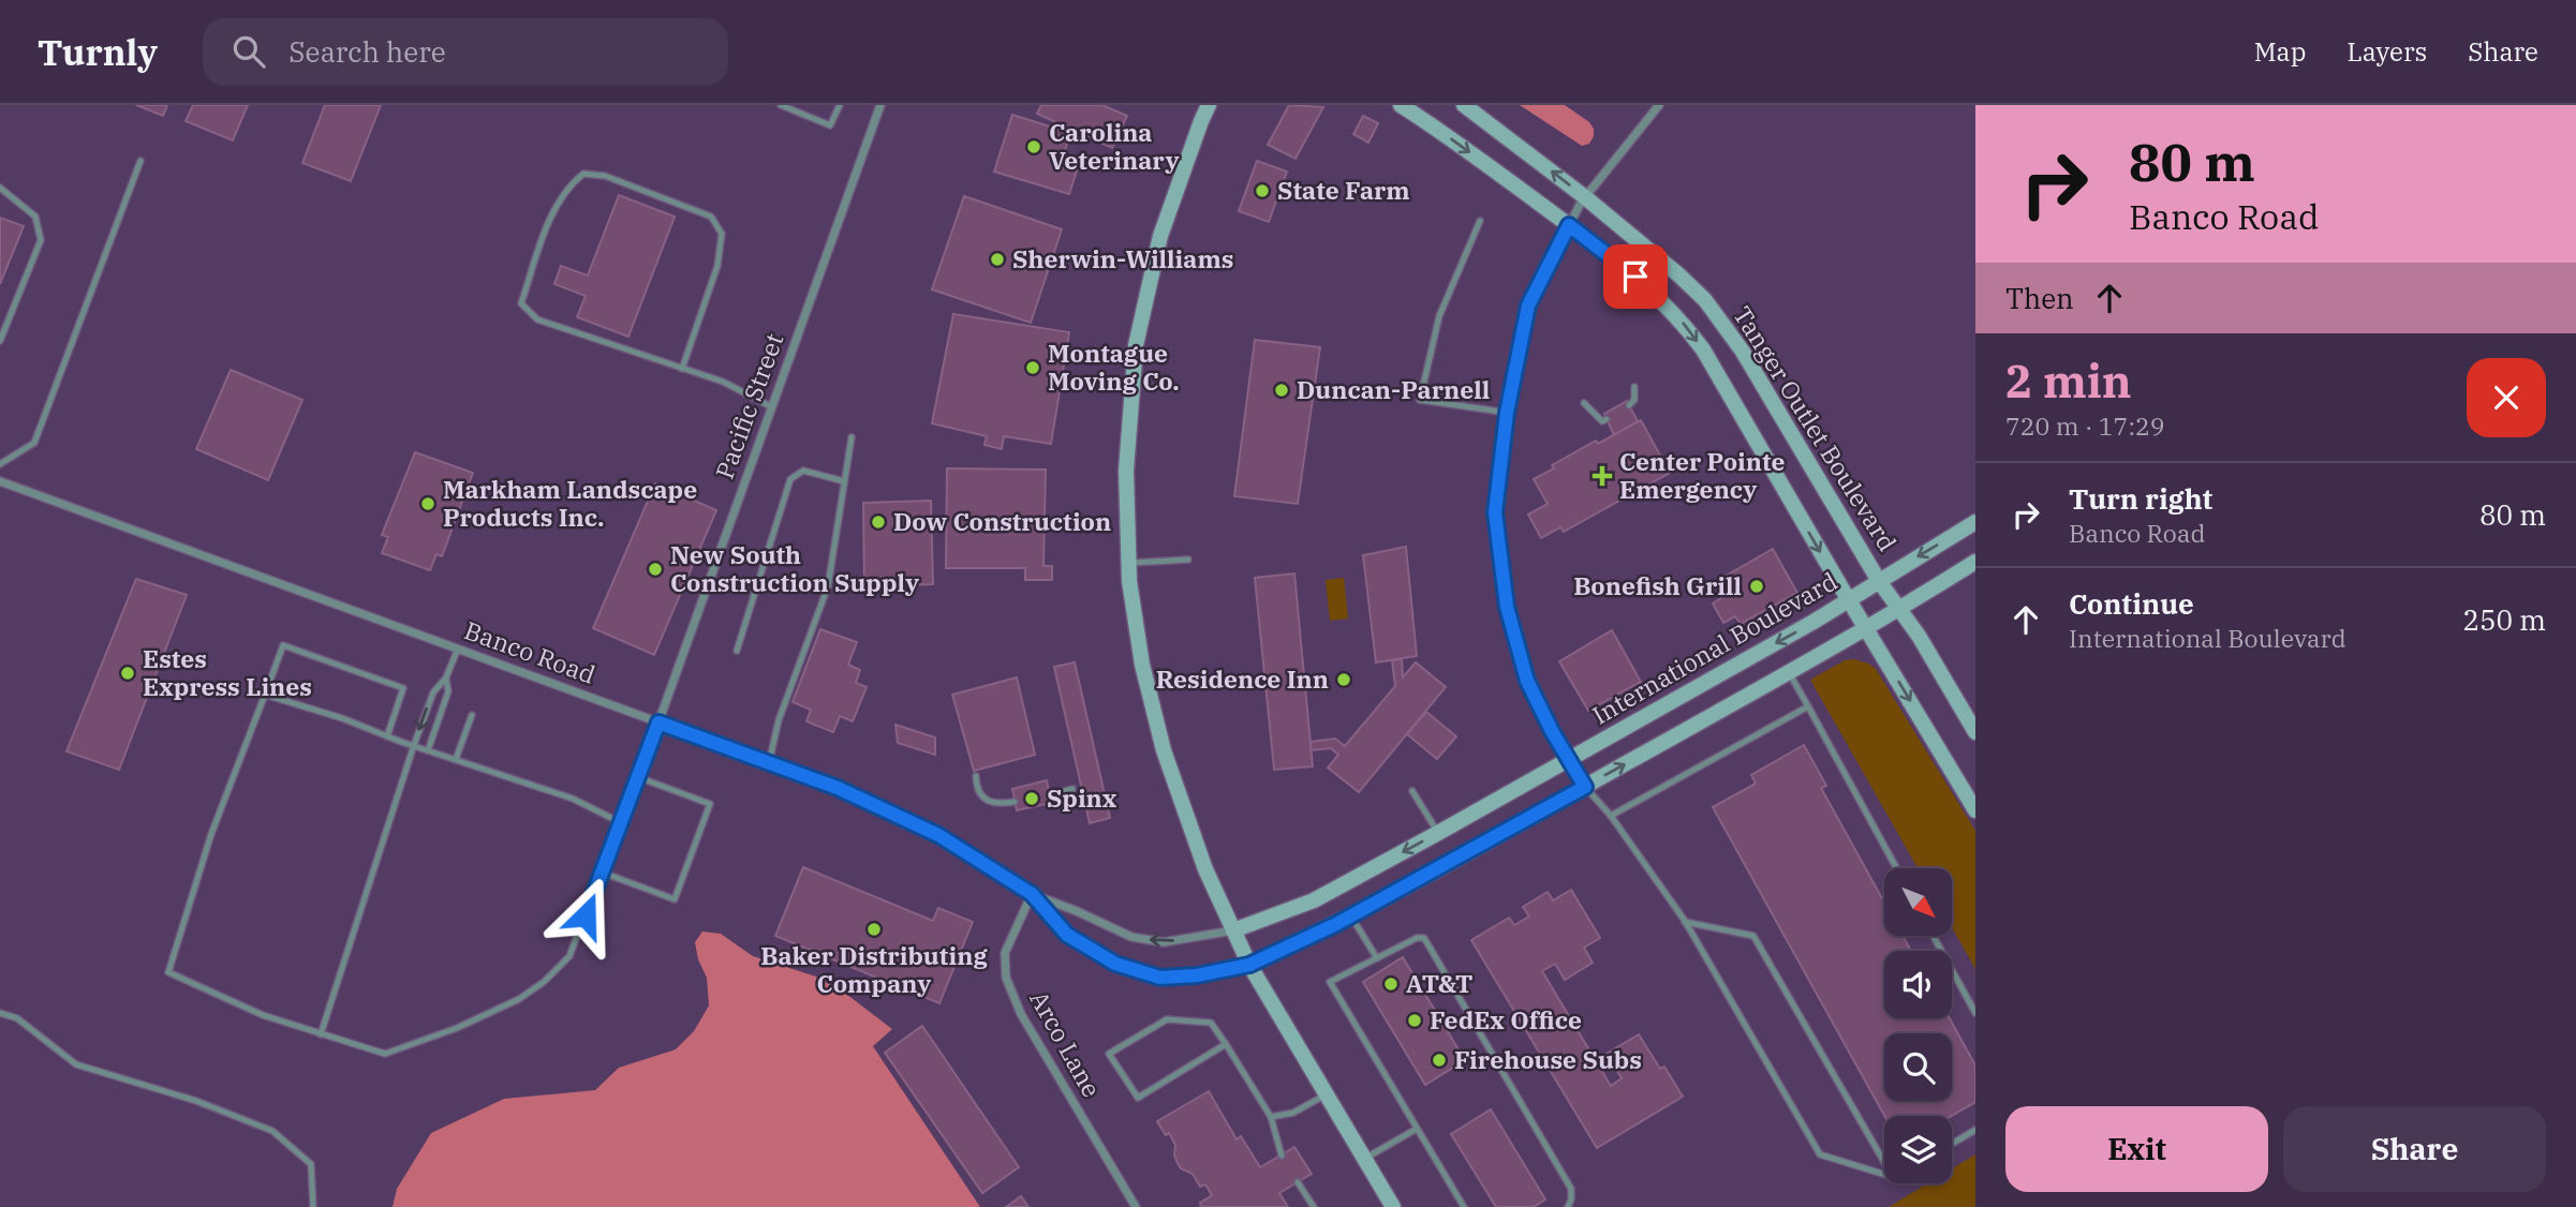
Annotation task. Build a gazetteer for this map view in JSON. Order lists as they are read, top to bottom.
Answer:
{
  "streets": {
    "main road": ["Tanger Outlet Boulevard", "International Boulevard"],
    "street": ["Pacific Street", "Banco Road", "Arco Lane"]
  },
  "crossings": [
    ["Pacific Street", "Banco Road"],
    ["Tanger Outlet Boulevard", "International Boulevard"],
    ["International Boulevard", "Banco Road"],
    ["Banco Road", "Arco Lane"]
  ],
  "places": {
    "other": [
      "Carolina Veterinary",
      "State Farm",
      "Sherwin-Williams",
      "Montague Moving Co.",
      "Duncan-Parnell",
      "Markham Landscape Products Inc.",
      "Dow Construction",
      "New South Construction Supply",
      "Bonefish Grill",
      "Estes Express Lines",
      "Residence Inn",
      "Spinx",
      "Baker Distributing Company",
      "AT&T",
      "FedEx Office",
      "Firehouse Subs"
    ],
    "health": ["Center Pointe Emergency"]
  },
  "north": "bottom right",
  "page": {
    "header": "Turnly",
    "search": "Search here",
    "nav": ["Map", "Layers", "Share"],
    "turn": ["80 m", "Banco Road"],
    "then": "Then",
    "heading": ["2 min", "720 m · 17:29"],
    "list": [
      {
        "name": "Turn right",
        "note": "Banco Road",
        "value": "80 m"
      },
      {
        "name": "Continue",
        "note": "International Boulevard",
        "value": "250 m"
      }
    ],
    "buttons": ["Exit", "Share"]
  }
}
